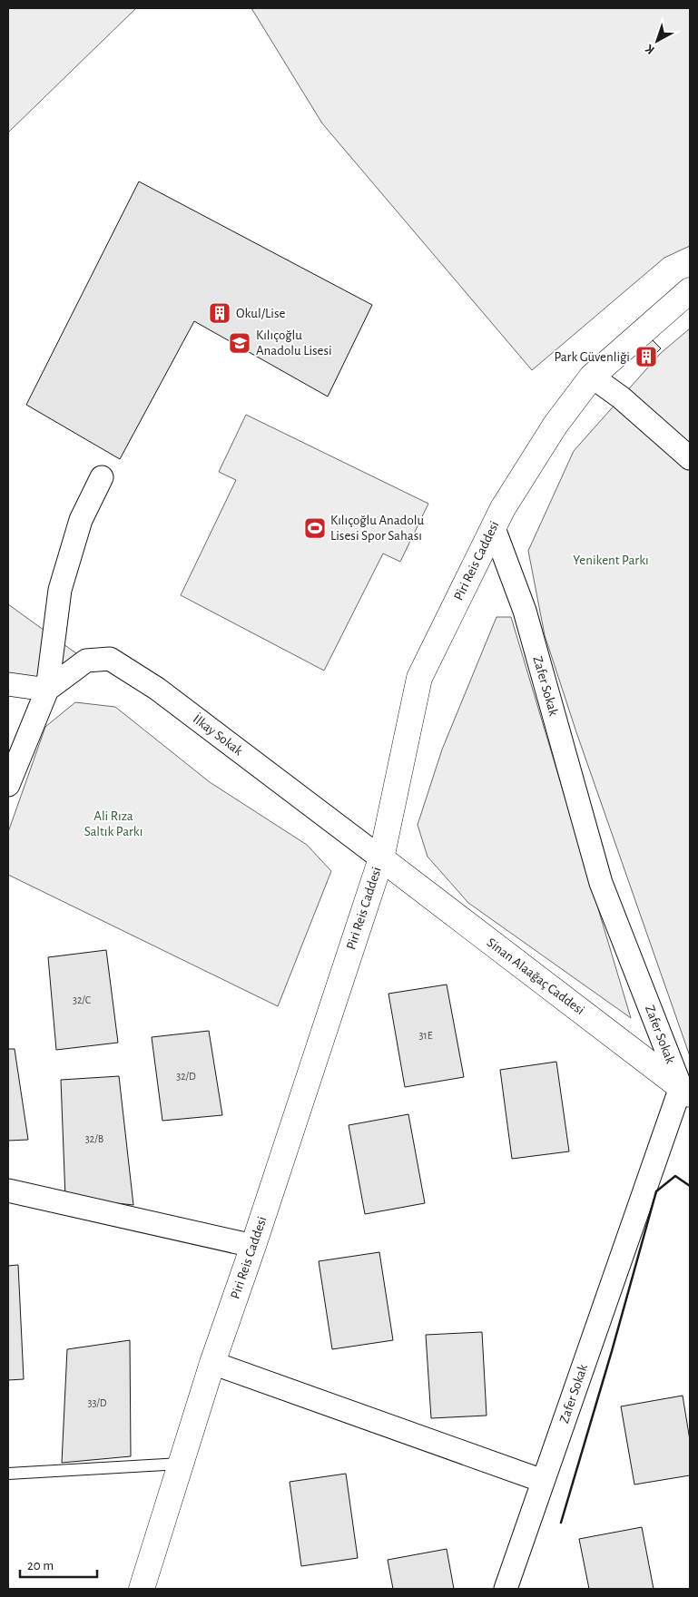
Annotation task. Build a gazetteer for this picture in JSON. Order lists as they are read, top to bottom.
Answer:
{
  "streets": {
    "main road": ["Piri Reis Caddesi", "Sinan Alaağaç Caddesi"],
    "street": ["Zafer Sokak", "İlkay Sokak"]
  },
  "crossings": [
    ["Piri Reis Caddesi", "Zafer Sokak"],
    ["Piri Reis Caddesi", "İlkay Sokak"],
    ["Piri Reis Caddesi", "Sinan Alaağaç Caddesi"],
    ["Zafer Sokak", "Sinan Alaağaç Caddesi"],
    ["İlkay Sokak", "Sinan Alaağaç Caddesi"]
  ],
  "parks": ["Yenikent Parkı", "Ali Rıza Saltık Parkı"],
  "places": {
    "building": ["Okul/Lise", "Park Güvenliği"],
    "school or university": ["Kılıçoğlu Anadolu Lisesi"],
    "sports": ["Kılıçoğlu Anadolu Lisesi Spor Sahası"]
  },
  "house_numbers": [
    "32/C",
    "31E",
    "32/D",
    "32/B",
    "33/D"
  ],
  "scale_bar": "20 m",
  "north": "bottom left"
}
